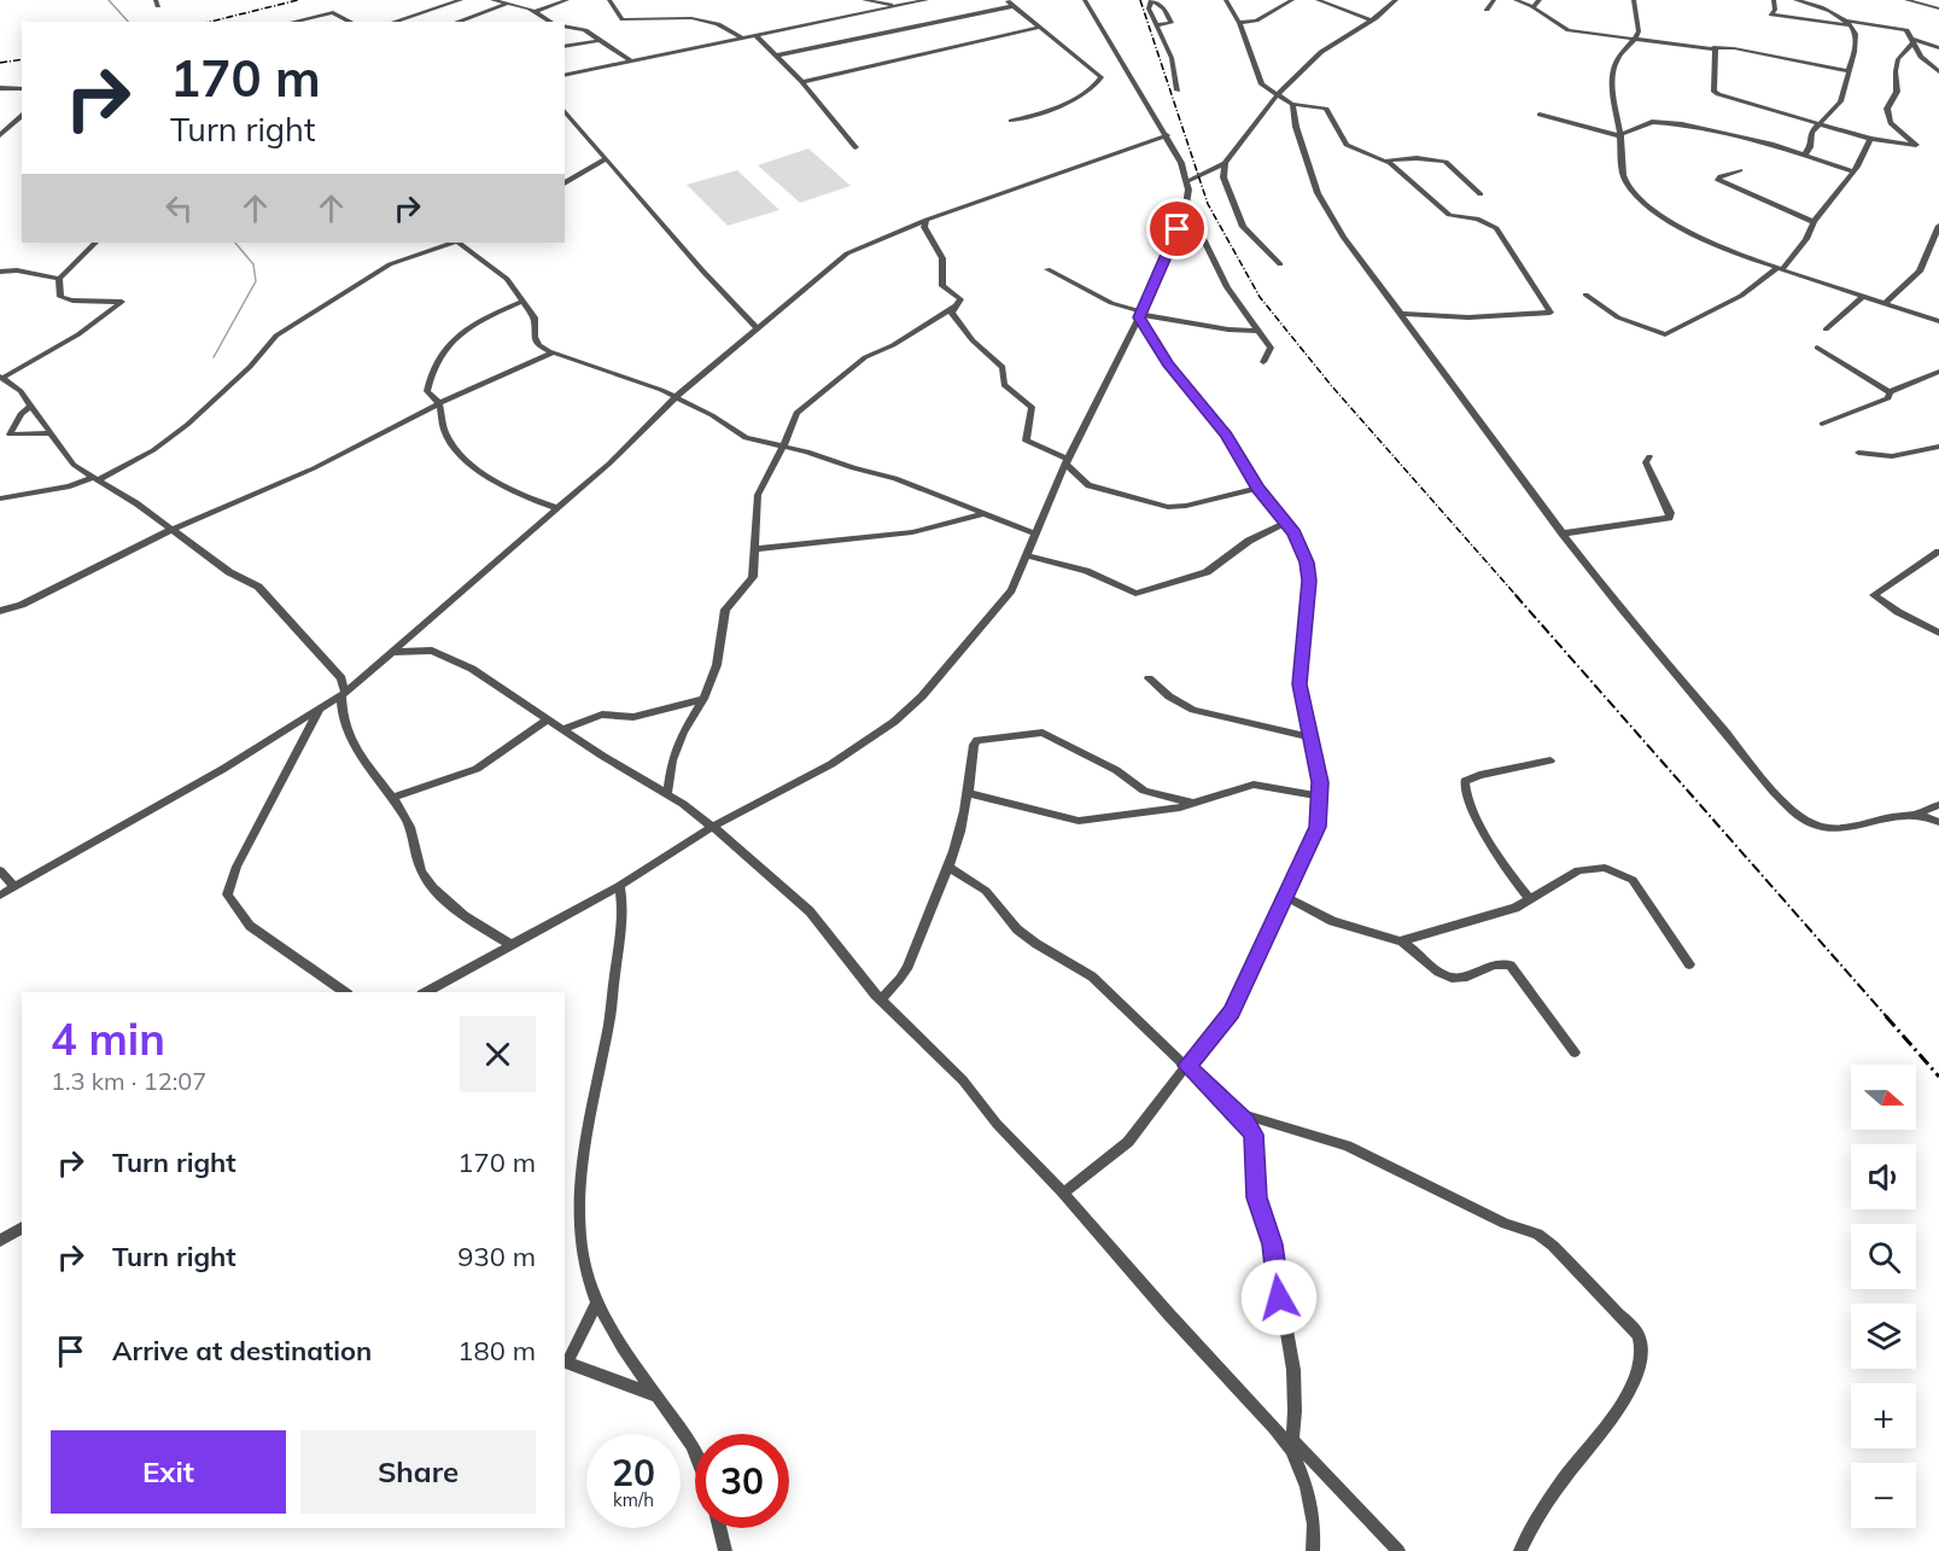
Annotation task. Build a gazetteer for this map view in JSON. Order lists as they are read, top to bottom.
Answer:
{
  "north": "right",
  "page": {
    "turn": ["170 m", "Turn right"],
    "heading": ["4 min", "1.3 km · 12:07"],
    "map_buttons": ["+", "−"],
    "list": [
      {
        "name": "Turn right",
        "value": "170 m"
      },
      {
        "name": "Turn right",
        "value": "930 m"
      },
      {
        "name": "Arrive at destination",
        "value": "180 m"
      }
    ],
    "buttons": ["Exit", "Share"],
    "speed": "20 km/h",
    "limit": "30"
  }
}
